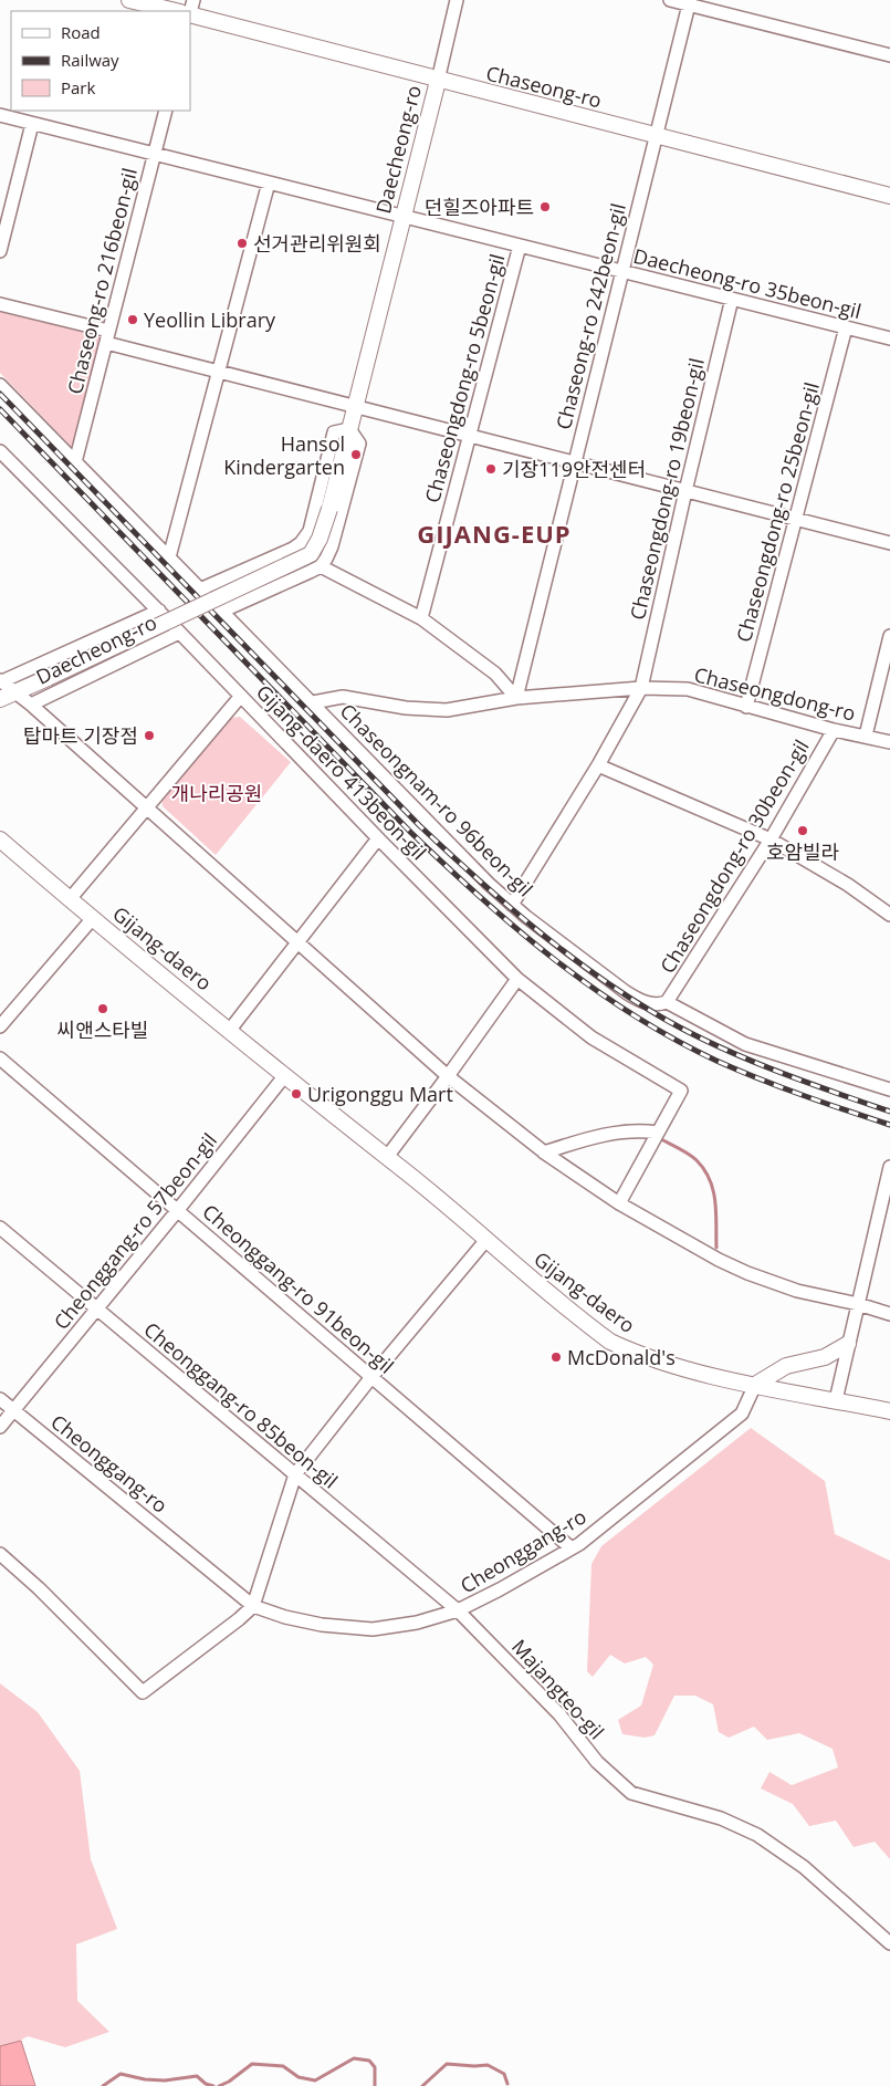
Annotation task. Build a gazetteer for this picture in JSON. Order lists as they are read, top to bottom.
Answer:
{
  "streets": {
    "main road": ["Chaseong-ro", "Daecheong-ro", "Gijang-daero"],
    "street": [
      "Chaseong-ro 216beon-gil",
      "Daecheong-ro 35beon-gil",
      "Chaseong-ro 242beon-gil",
      "Chaseongdong-ro 5beon-gil",
      "Chaseongdong-ro 19beon-gil",
      "Chaseongdong-ro 25beon-gil",
      "Chaseongdong-ro",
      "Gijang-daero 413beon-gil",
      "Chaseongnam-ro 96beon-gil",
      "Chaseongdong-ro 30beon-gil",
      "Cheonggang-ro 57beon-gil",
      "Cheonggang-ro 91beon-gil",
      "Cheonggang-ro 85beon-gil",
      "Cheonggang-ro",
      "Majangteo-gil"
    ]
  },
  "crossings": [
    ["Chaseong-ro", "Daecheong-ro"],
    ["Chaseong-ro", "Chaseong-ro 242beon-gil"],
    ["Daecheong-ro", "Daecheong-ro 35beon-gil"],
    ["Daecheong-ro", "Gijang-daero 413beon-gil"],
    ["Chaseong-ro 216beon-gil", "Daecheong-ro 35beon-gil"],
    ["Chaseong-ro 216beon-gil", "Chaseongnam-ro 96beon-gil"],
    ["Daecheong-ro 35beon-gil", "Chaseong-ro 242beon-gil"],
    ["Daecheong-ro 35beon-gil", "Chaseongdong-ro 5beon-gil"],
    ["Daecheong-ro 35beon-gil", "Chaseongdong-ro 19beon-gil"],
    ["Daecheong-ro 35beon-gil", "Chaseongdong-ro 25beon-gil"],
    ["Chaseong-ro 242beon-gil", "Chaseongdong-ro"],
    ["Chaseongdong-ro 19beon-gil", "Chaseongdong-ro"],
    ["Chaseongdong-ro 19beon-gil", "Chaseongnam-ro 96beon-gil"],
    ["Chaseongdong-ro 25beon-gil", "Chaseongdong-ro"],
    ["Chaseongdong-ro", "Chaseongnam-ro 96beon-gil"],
    ["Chaseongdong-ro", "Chaseongdong-ro 30beon-gil"],
    ["Chaseongnam-ro 96beon-gil", "Chaseongdong-ro 30beon-gil"],
    ["Gijang-daero", "Cheonggang-ro 57beon-gil"],
    ["Gijang-daero", "Cheonggang-ro"],
    ["Cheonggang-ro 57beon-gil", "Cheonggang-ro 91beon-gil"],
    ["Cheonggang-ro 57beon-gil", "Cheonggang-ro 85beon-gil"],
    ["Cheonggang-ro 57beon-gil", "Cheonggang-ro"],
    ["Cheonggang-ro 91beon-gil", "Cheonggang-ro"],
    ["Cheonggang-ro 85beon-gil", "Cheonggang-ro"],
    ["Cheonggang-ro 85beon-gil", "Majangteo-gil"],
    ["Cheonggang-ro", "Majangteo-gil"]
  ],
  "districts": ["GIJANG-EUP"],
  "parks": ["개나리공원"],
  "places": [
    "던힐즈아파트",
    "선거관리위원회",
    "Yeollin Library",
    "Hansol Kindergarten",
    "기장119안전센터",
    "탑마트 기장점",
    "호암빌라",
    "씨앤스타빌",
    "Urigonggu Mart",
    "McDonald's"
  ],
  "legend": ["Road", "Railway", "Park"]
}
